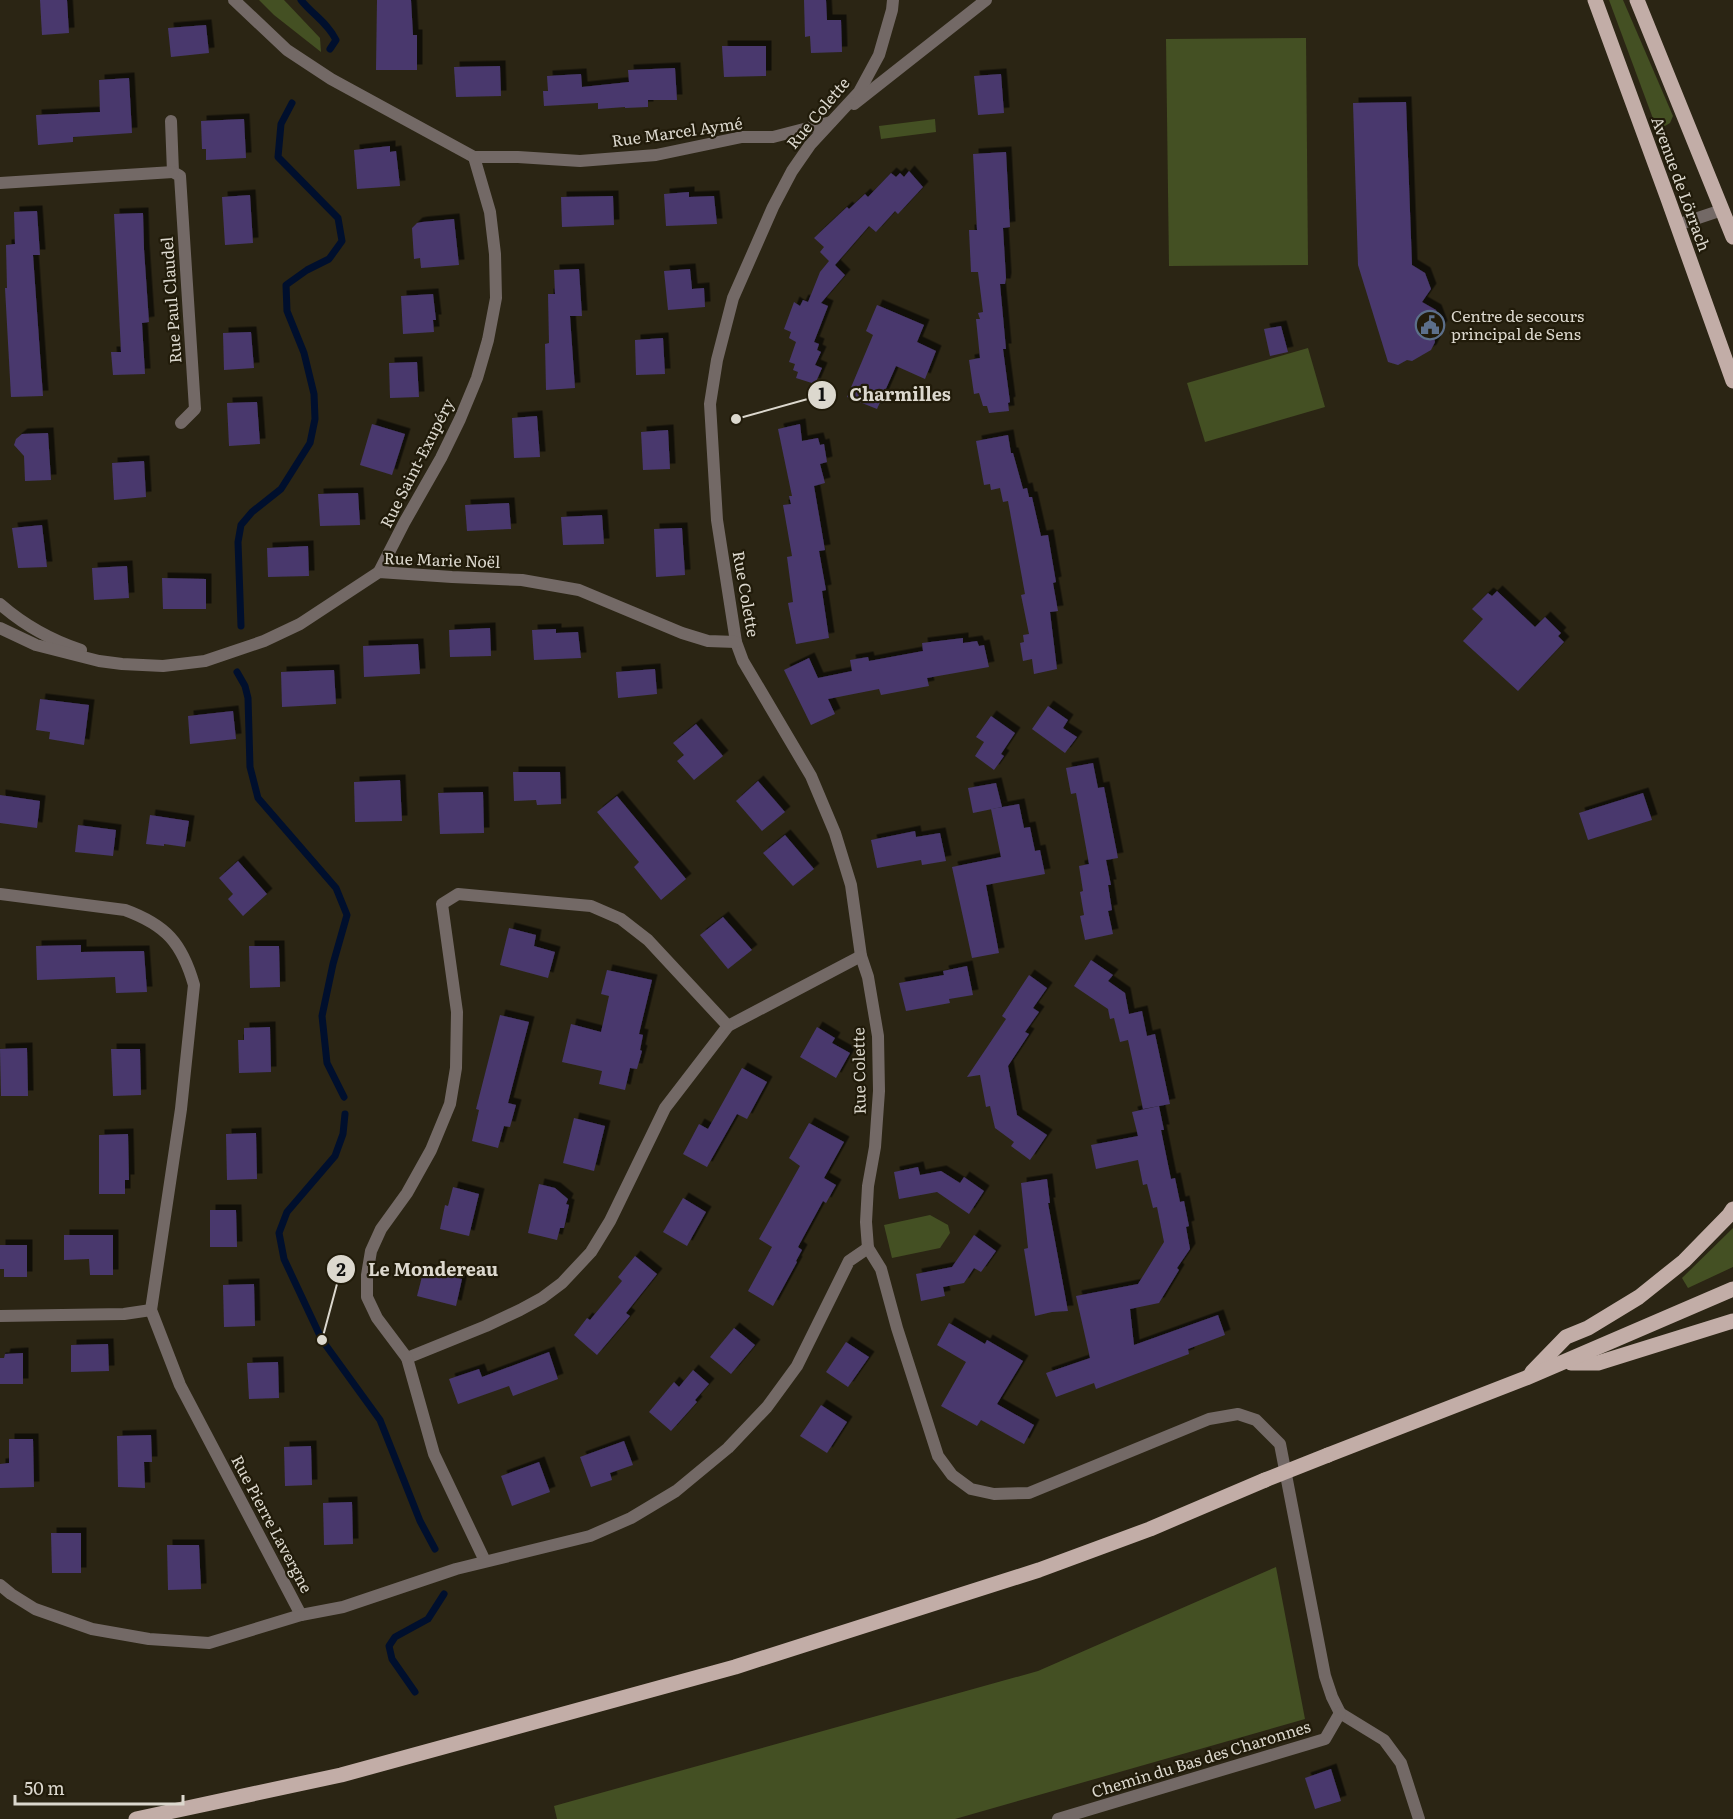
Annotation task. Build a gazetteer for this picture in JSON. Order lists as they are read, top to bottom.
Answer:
{
  "streets": {
    "main road": ["Avenue de Lörrach"],
    "street": [
      "Rue Colette",
      "Rue Marcel Aymé",
      "Rue Paul Claudel",
      "Rue Saint-Exupéry",
      "Rue Marie Noël",
      "Rue Pierre Lavergne",
      "Chemin du Bas des Charonnes"
    ]
  },
  "crossings": [
    ["Rue Colette", "Rue Marcel Aymé"],
    ["Rue Colette", "Rue Marie Noël"],
    ["Rue Colette", "Rue Pierre Lavergne"],
    ["Rue Marcel Aymé", "Rue Saint-Exupéry"],
    ["Rue Saint-Exupéry", "Rue Marie Noël"]
  ],
  "places": {
    "public building": ["Centre de secours principal de Sens"],
    "other": ["Charmilles", "Le Mondereau"]
  },
  "scale_bar": "50 m"
}
